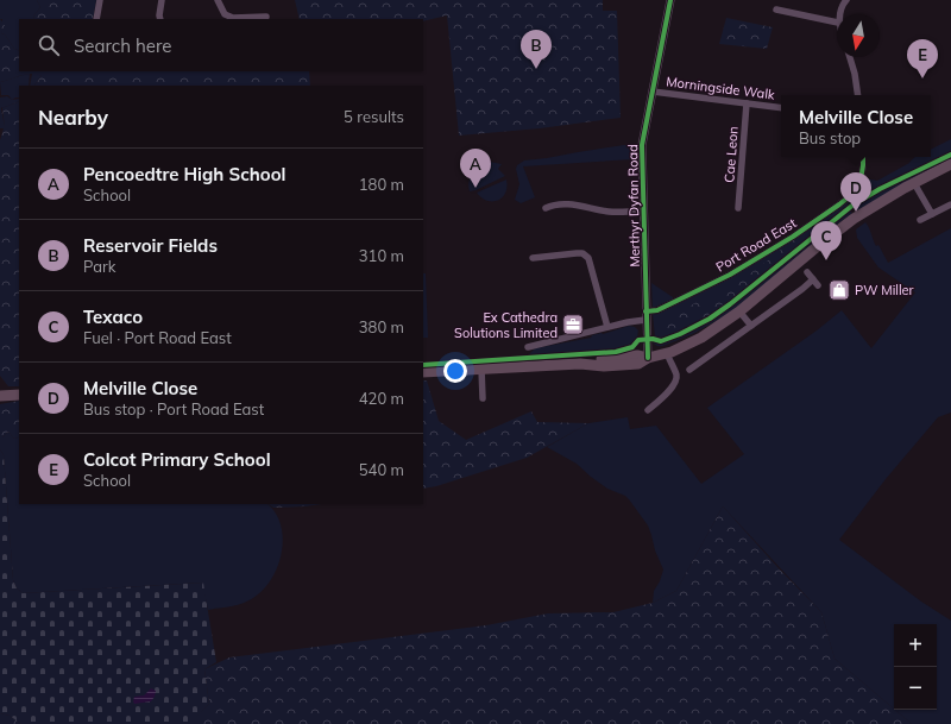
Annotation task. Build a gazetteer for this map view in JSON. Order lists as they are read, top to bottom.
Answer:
{
  "streets": {
    "street": [
      "Morningside Walk",
      "Cae Leon",
      "Merthyr Dyfan Road",
      "Port Road East"
    ]
  },
  "crossings": [
    ["Morningside Walk", "Cae Leon"],
    ["Morningside Walk", "Merthyr Dyfan Road"],
    ["Merthyr Dyfan Road", "Port Road East"]
  ],
  "places": {
    "shop": ["PW Miller"],
    "office": ["Ex Cathedra Solutions Limited"]
  },
  "north": "bottom",
  "page": {
    "search": "Search here",
    "pins": [
      "B",
      "E",
      "A",
      "D",
      "C"
    ],
    "heading": ["Nearby", "5 results"],
    "popup": ["Melville Close", "Bus stop"],
    "list": [
      {
        "mark": "A",
        "name": "Pencoedtre High School",
        "note": "School",
        "value": "180 m"
      },
      {
        "mark": "B",
        "name": "Reservoir Fields",
        "note": "Park",
        "value": "310 m"
      },
      {
        "mark": "C",
        "name": "Texaco",
        "note": "Fuel · Port Road East",
        "value": "380 m"
      },
      {
        "mark": "D",
        "name": "Melville Close",
        "note": "Bus stop · Port Road East",
        "value": "420 m"
      },
      {
        "mark": "E",
        "name": "Colcot Primary School",
        "note": "School",
        "value": "540 m"
      }
    ],
    "map_buttons": ["+", "−"]
  }
}
